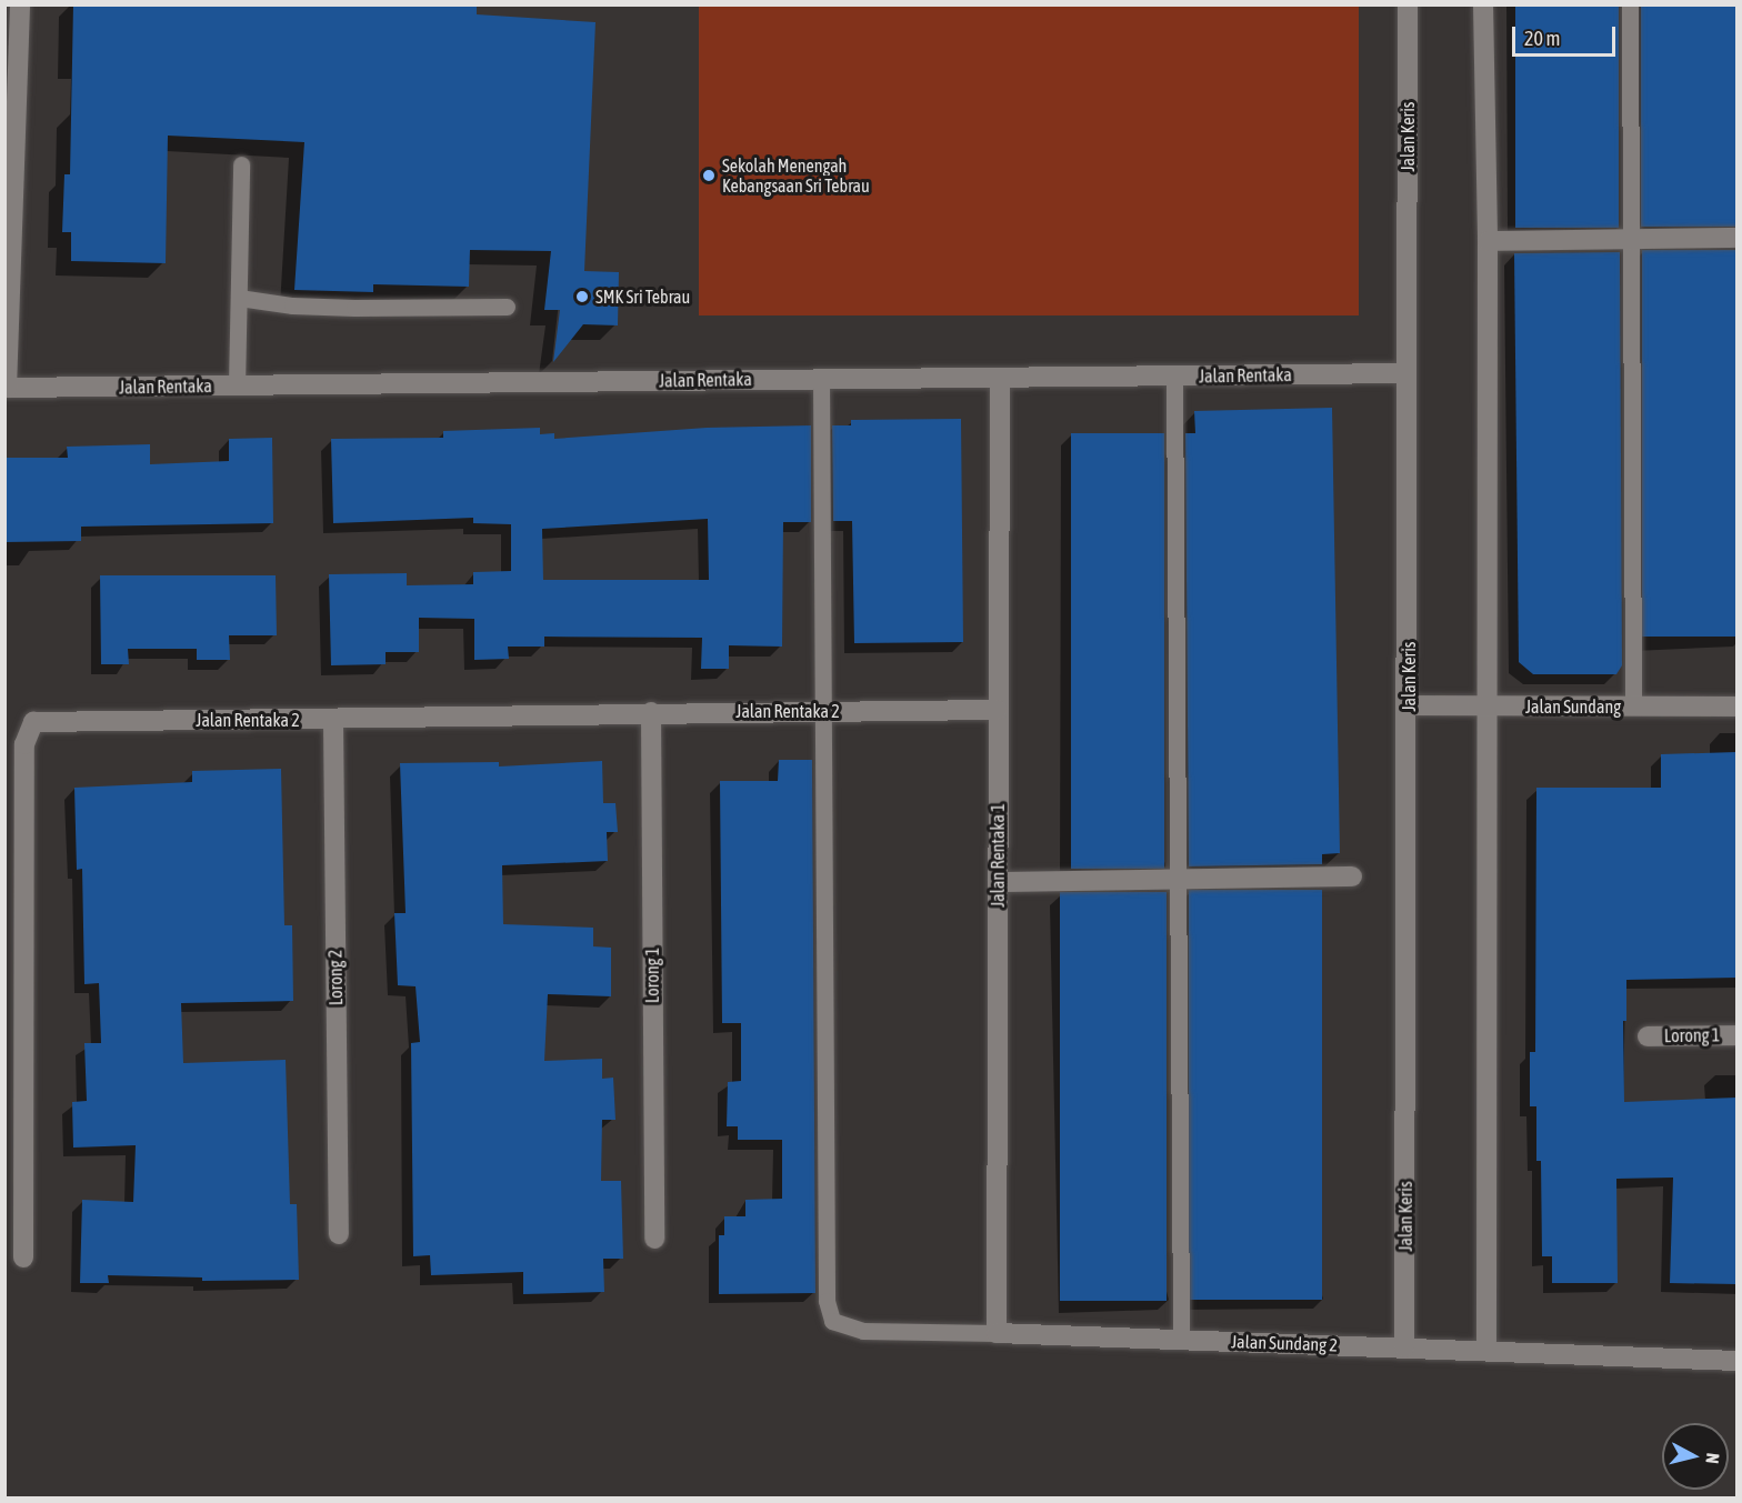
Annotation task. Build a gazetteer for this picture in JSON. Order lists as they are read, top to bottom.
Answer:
{
  "streets": {
    "street": [
      "Jalan Keris",
      "Jalan Rentaka",
      "Jalan Sundang",
      "Jalan Rentaka 2",
      "Jalan Rentaka 1",
      "Lorong 1",
      "Lorong 2",
      "Jalan Sundang 2"
    ]
  },
  "crossings": [
    ["Jalan Keris", "Jalan Rentaka"],
    ["Jalan Keris", "Jalan Sundang"],
    ["Jalan Keris", "Jalan Sundang 2"],
    ["Jalan Rentaka", "Jalan Rentaka 1"],
    ["Jalan Rentaka 2", "Jalan Rentaka 1"],
    ["Jalan Rentaka 2", "Lorong 1"],
    ["Jalan Rentaka 2", "Lorong 2"],
    ["Jalan Rentaka 2", "Jalan Sundang 2"],
    ["Jalan Rentaka 1", "Jalan Sundang 2"]
  ],
  "places": ["Sekolah Menengah Kebangsaan Sri Tebrau", "SMK Sri Tebrau"],
  "scale_bar": "20 m",
  "north": "right"
}
